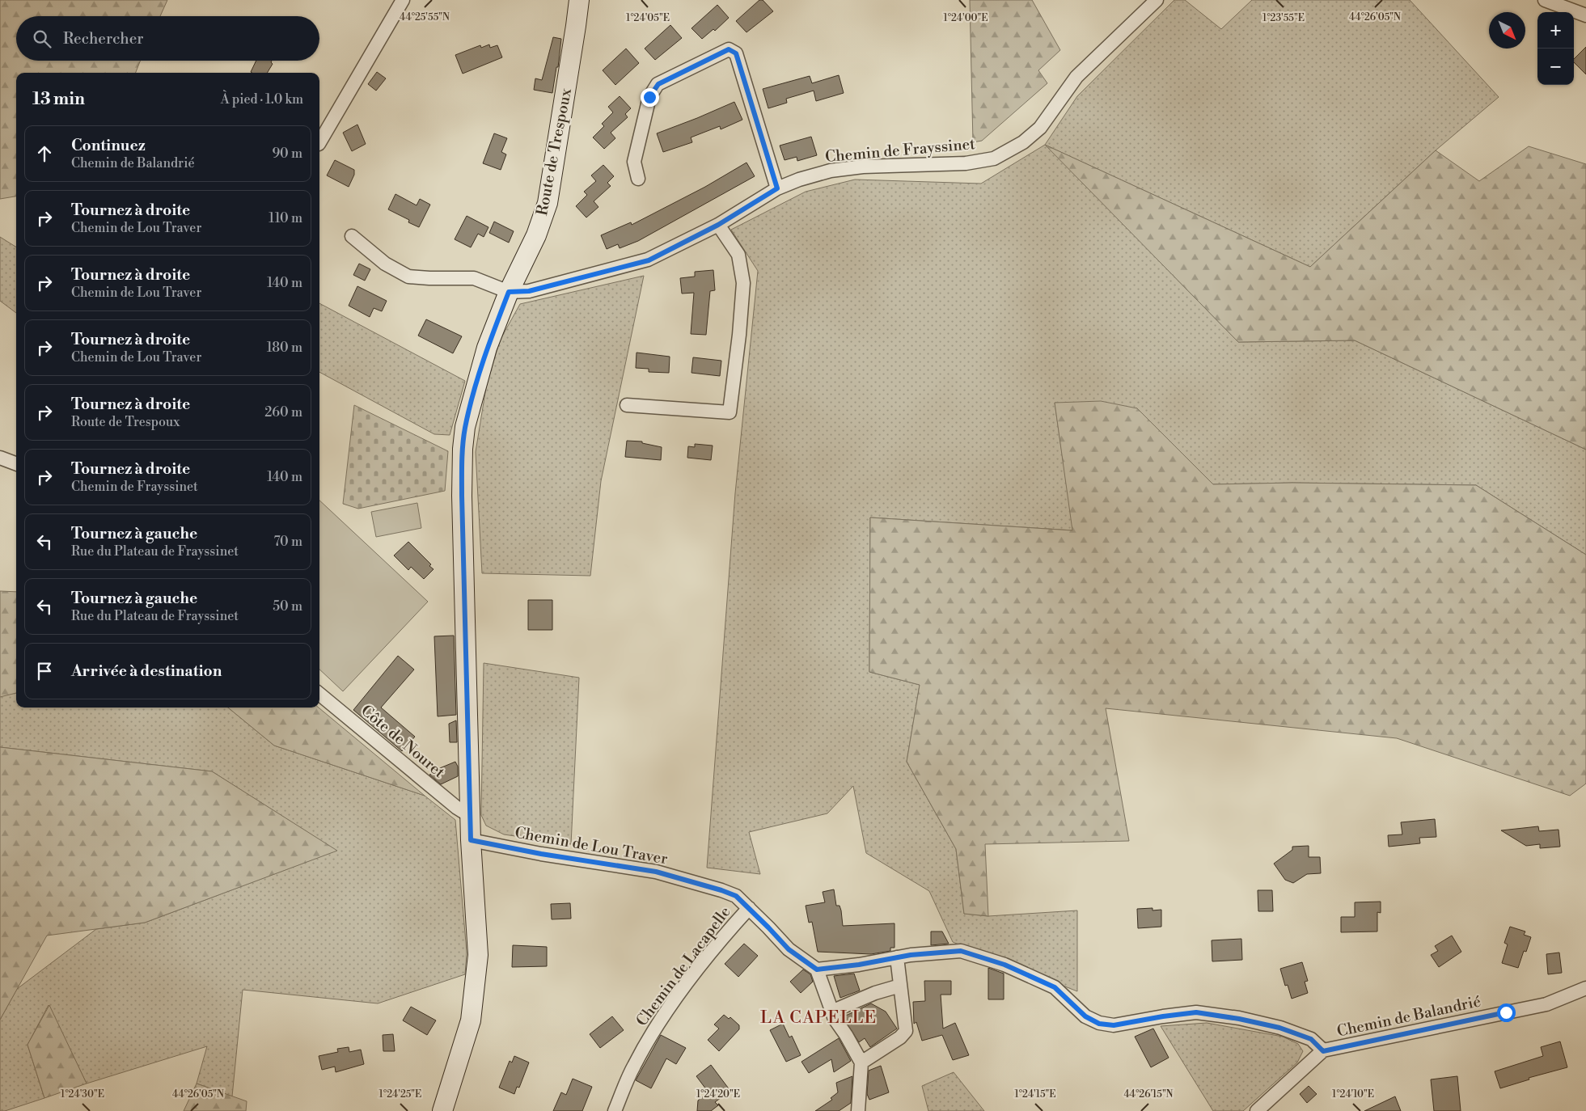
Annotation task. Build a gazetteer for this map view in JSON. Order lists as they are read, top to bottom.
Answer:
{
  "streets": {
    "street": [
      "Chemin de Frayssinet",
      "Route de Trespoux",
      "Côte de Nouret",
      "Chemin de Lou Traver",
      "Chemin de Lacapelle",
      "Chemin de Balandrié"
    ]
  },
  "crossings": [
    ["Chemin de Frayssinet", "Route de Trespoux"],
    ["Route de Trespoux", "Côte de Nouret"],
    ["Route de Trespoux", "Chemin de Lou Traver"],
    ["Chemin de Lou Traver", "Chemin de Lacapelle"]
  ],
  "districts": ["LA CAPELLE"],
  "north": "bottom right",
  "page": {
    "map_buttons": ["+", "−"],
    "search": "Rechercher",
    "heading": ["13 min", "À pied · 1.0 km"],
    "list": [
      ["Continuez", "Chemin de Balandrié", "90 m"],
      ["Tournez à droite", "Chemin de Lou Traver", "110 m"],
      ["Tournez à droite", "Chemin de Lou Traver", "140 m"],
      ["Tournez à droite", "Chemin de Lou Traver", "180 m"],
      ["Tournez à droite", "Route de Trespoux", "260 m"],
      ["Tournez à droite", "Chemin de Frayssinet", "140 m"],
      ["Tournez à gauche", "Rue du Plateau de Frayssinet", "70 m"],
      ["Tournez à gauche", "Rue du Plateau de Frayssinet", "50 m"],
      "Arrivée à destination"
    ]
  },
  "coordinates": [
    "44°25'55\"N",
    "44°26'05\"N",
    "1°24'05\"E",
    "1°24'00\"E",
    "1°23'55\"E",
    "1°24'30\"E",
    "1°24'25\"E",
    "1°24'20\"E",
    "1°24'15\"E",
    "1°24'10\"E",
    "44°26'15\"N"
  ]
}
